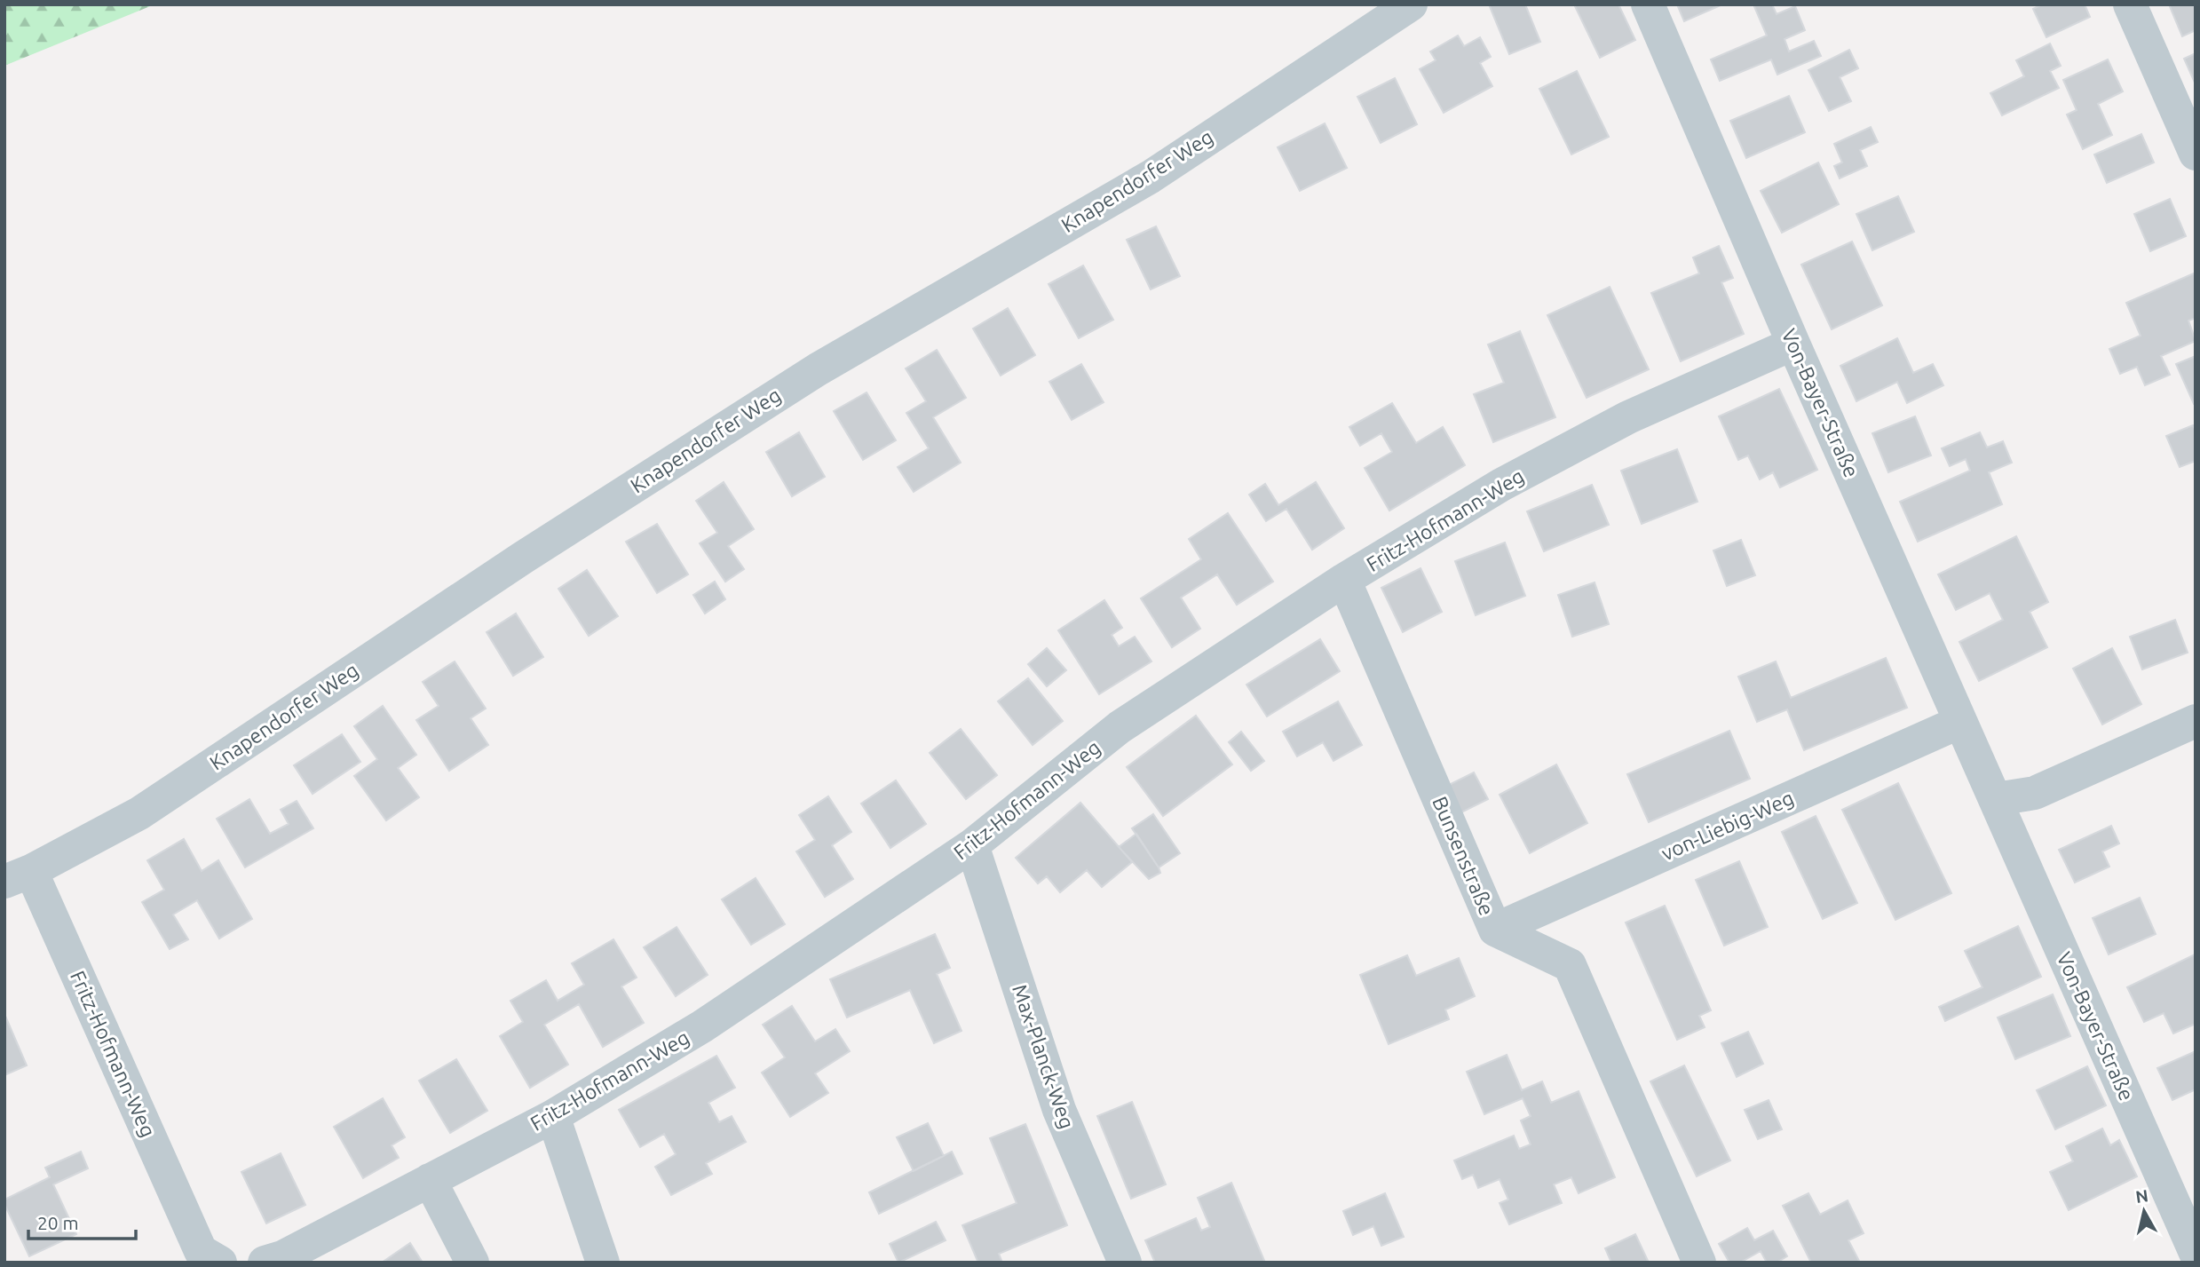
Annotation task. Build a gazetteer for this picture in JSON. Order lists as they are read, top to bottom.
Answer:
{
  "streets": {
    "street": [
      "Knapendorfer Weg",
      "Von-Bayer-Straße",
      "Fritz-Hofmann-Weg",
      "von-Liebig-Weg",
      "Bunsenstraße",
      "Max-Planck-Weg"
    ]
  },
  "crossings": [
    ["Knapendorfer Weg", "Fritz-Hofmann-Weg"],
    ["Von-Bayer-Straße", "Fritz-Hofmann-Weg"],
    ["Von-Bayer-Straße", "von-Liebig-Weg"],
    ["Fritz-Hofmann-Weg", "Bunsenstraße"],
    ["Fritz-Hofmann-Weg", "Max-Planck-Weg"],
    ["von-Liebig-Weg", "Bunsenstraße"]
  ],
  "scale_bar": "20 m",
  "north": "top"
}
